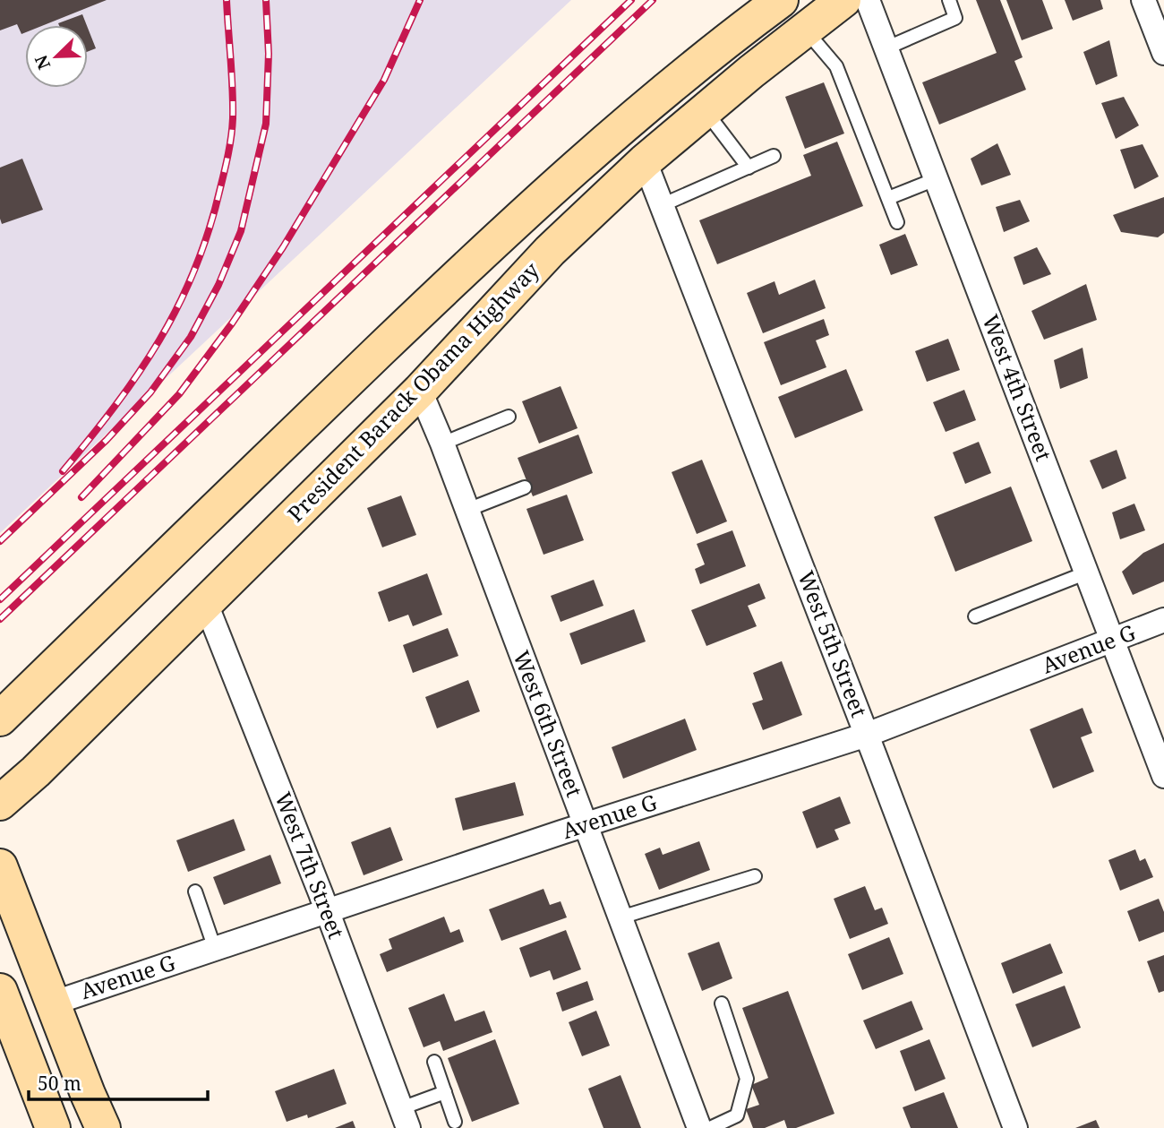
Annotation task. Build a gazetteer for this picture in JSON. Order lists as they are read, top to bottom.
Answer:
{
  "streets": {
    "main road": ["President Barack Obama Highway"],
    "street": [
      "West 4th Street",
      "West 5th Street",
      "Avenue G",
      "West 6th Street",
      "West 7th Street"
    ]
  },
  "crossings": [
    ["West 4th Street", "Avenue G"],
    ["President Barack Obama Highway", "West 5th Street"],
    ["President Barack Obama Highway", "West 6th Street"],
    ["President Barack Obama Highway", "West 7th Street"],
    ["West 5th Street", "Avenue G"],
    ["Avenue G", "West 6th Street"],
    ["Avenue G", "West 7th Street"]
  ],
  "scale_bar": "50 m",
  "north": "bottom left"
}
